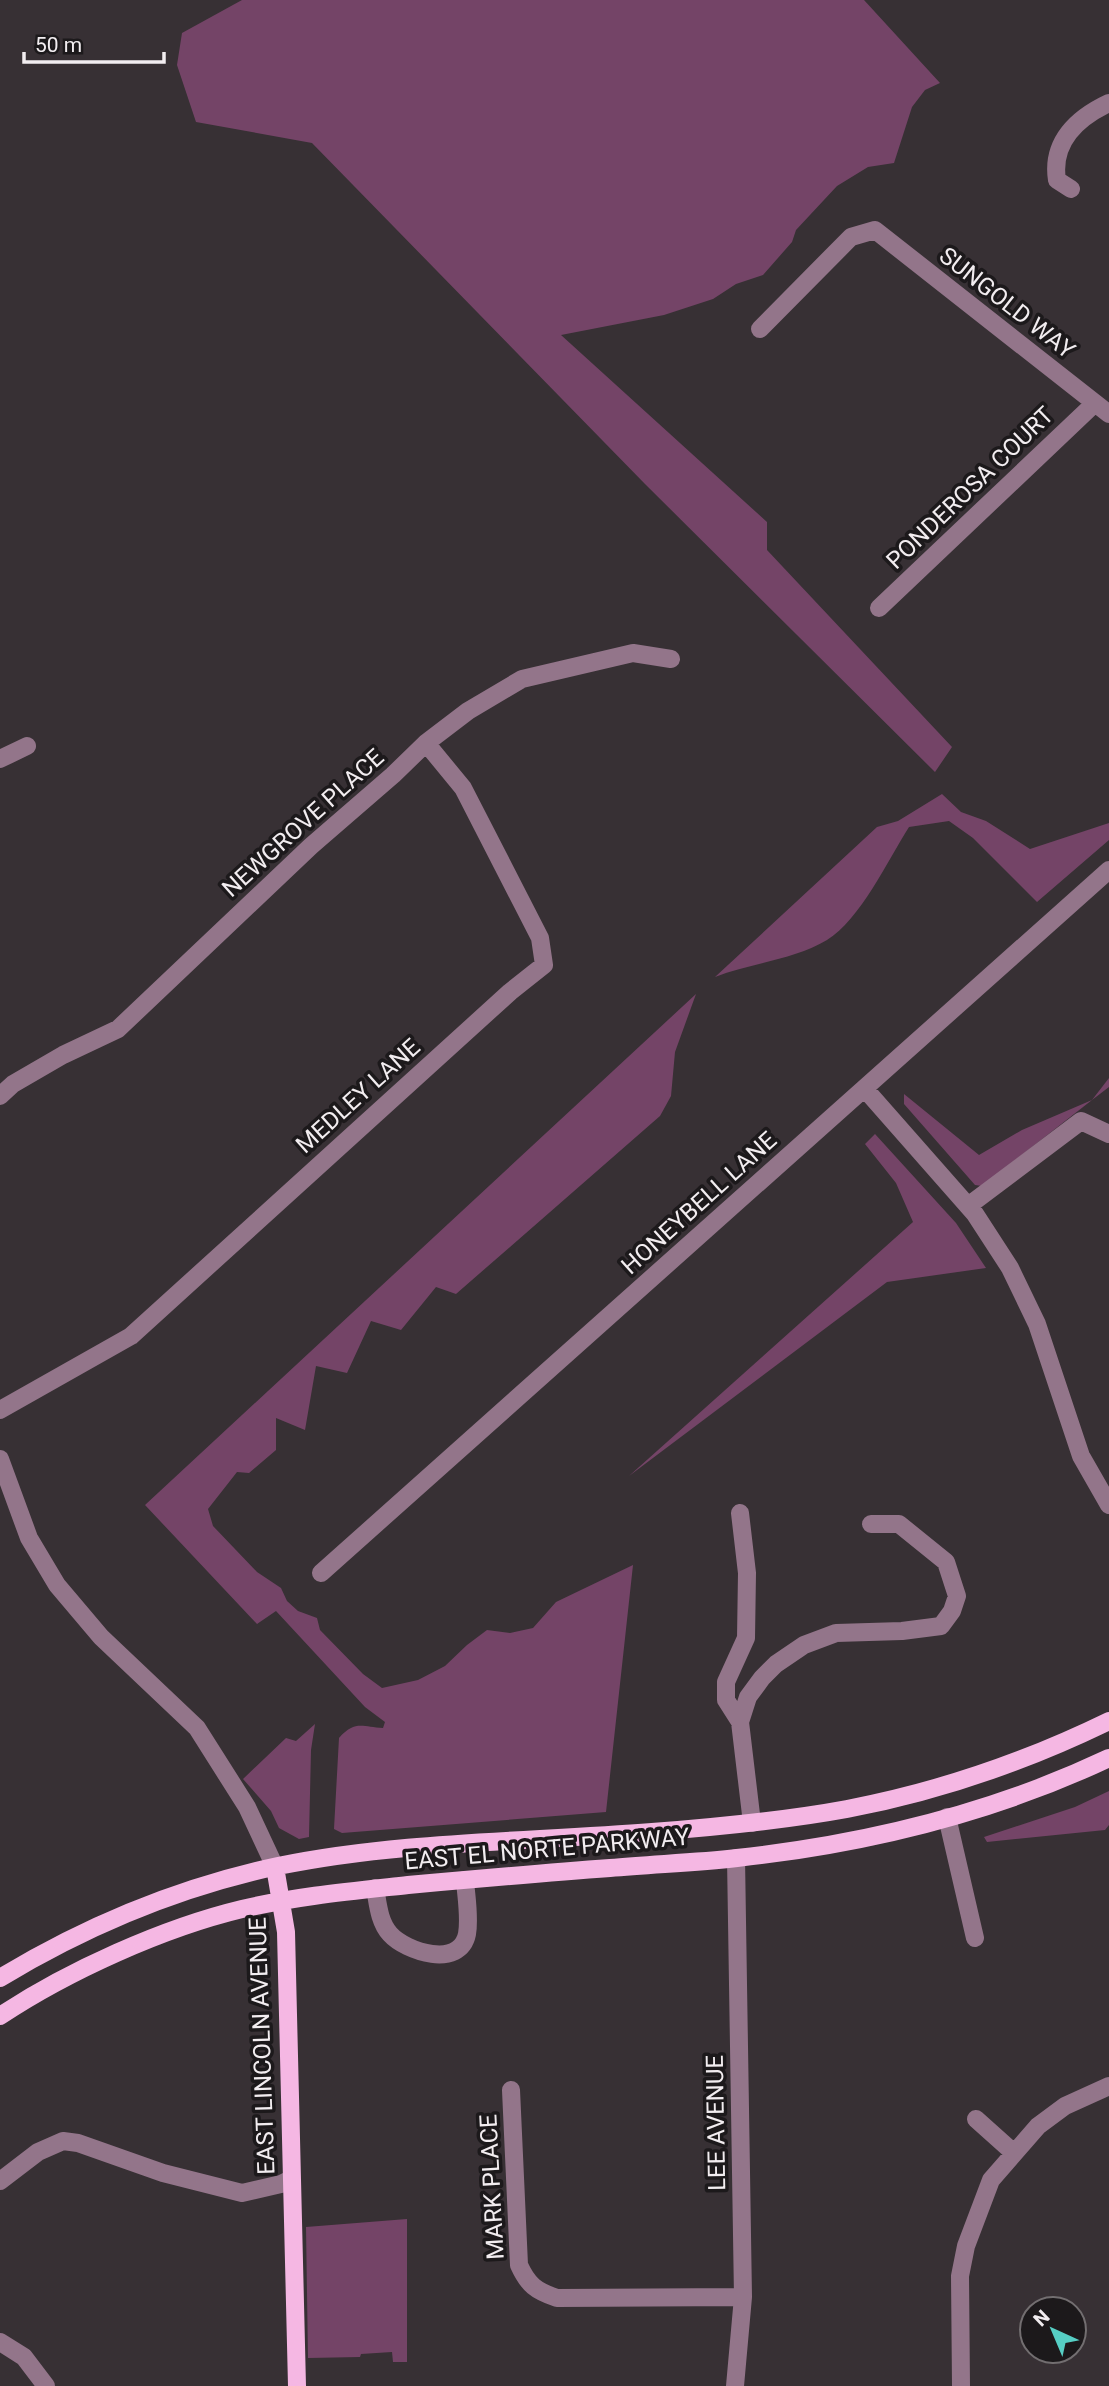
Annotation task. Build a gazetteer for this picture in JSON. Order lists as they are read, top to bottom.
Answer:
{
  "streets": {
    "main road": ["EAST EL NORTE PARKWAY", "EAST LINCOLN AVENUE"],
    "street": [
      "SUNGOLD WAY",
      "PONDEROSA COURT",
      "NEWGROVE PLACE",
      "MEDLEY LANE",
      "HONEYBELL LANE",
      "LEE AVENUE",
      "MARK PLACE"
    ]
  },
  "crossings": [
    ["SUNGOLD WAY", "PONDEROSA COURT"],
    ["NEWGROVE PLACE", "MEDLEY LANE"],
    ["EAST EL NORTE PARKWAY", "EAST LINCOLN AVENUE"],
    ["EAST EL NORTE PARKWAY", "LEE AVENUE"],
    ["LEE AVENUE", "MARK PLACE"]
  ],
  "scale_bar": "50 m",
  "north": "top left"
}
